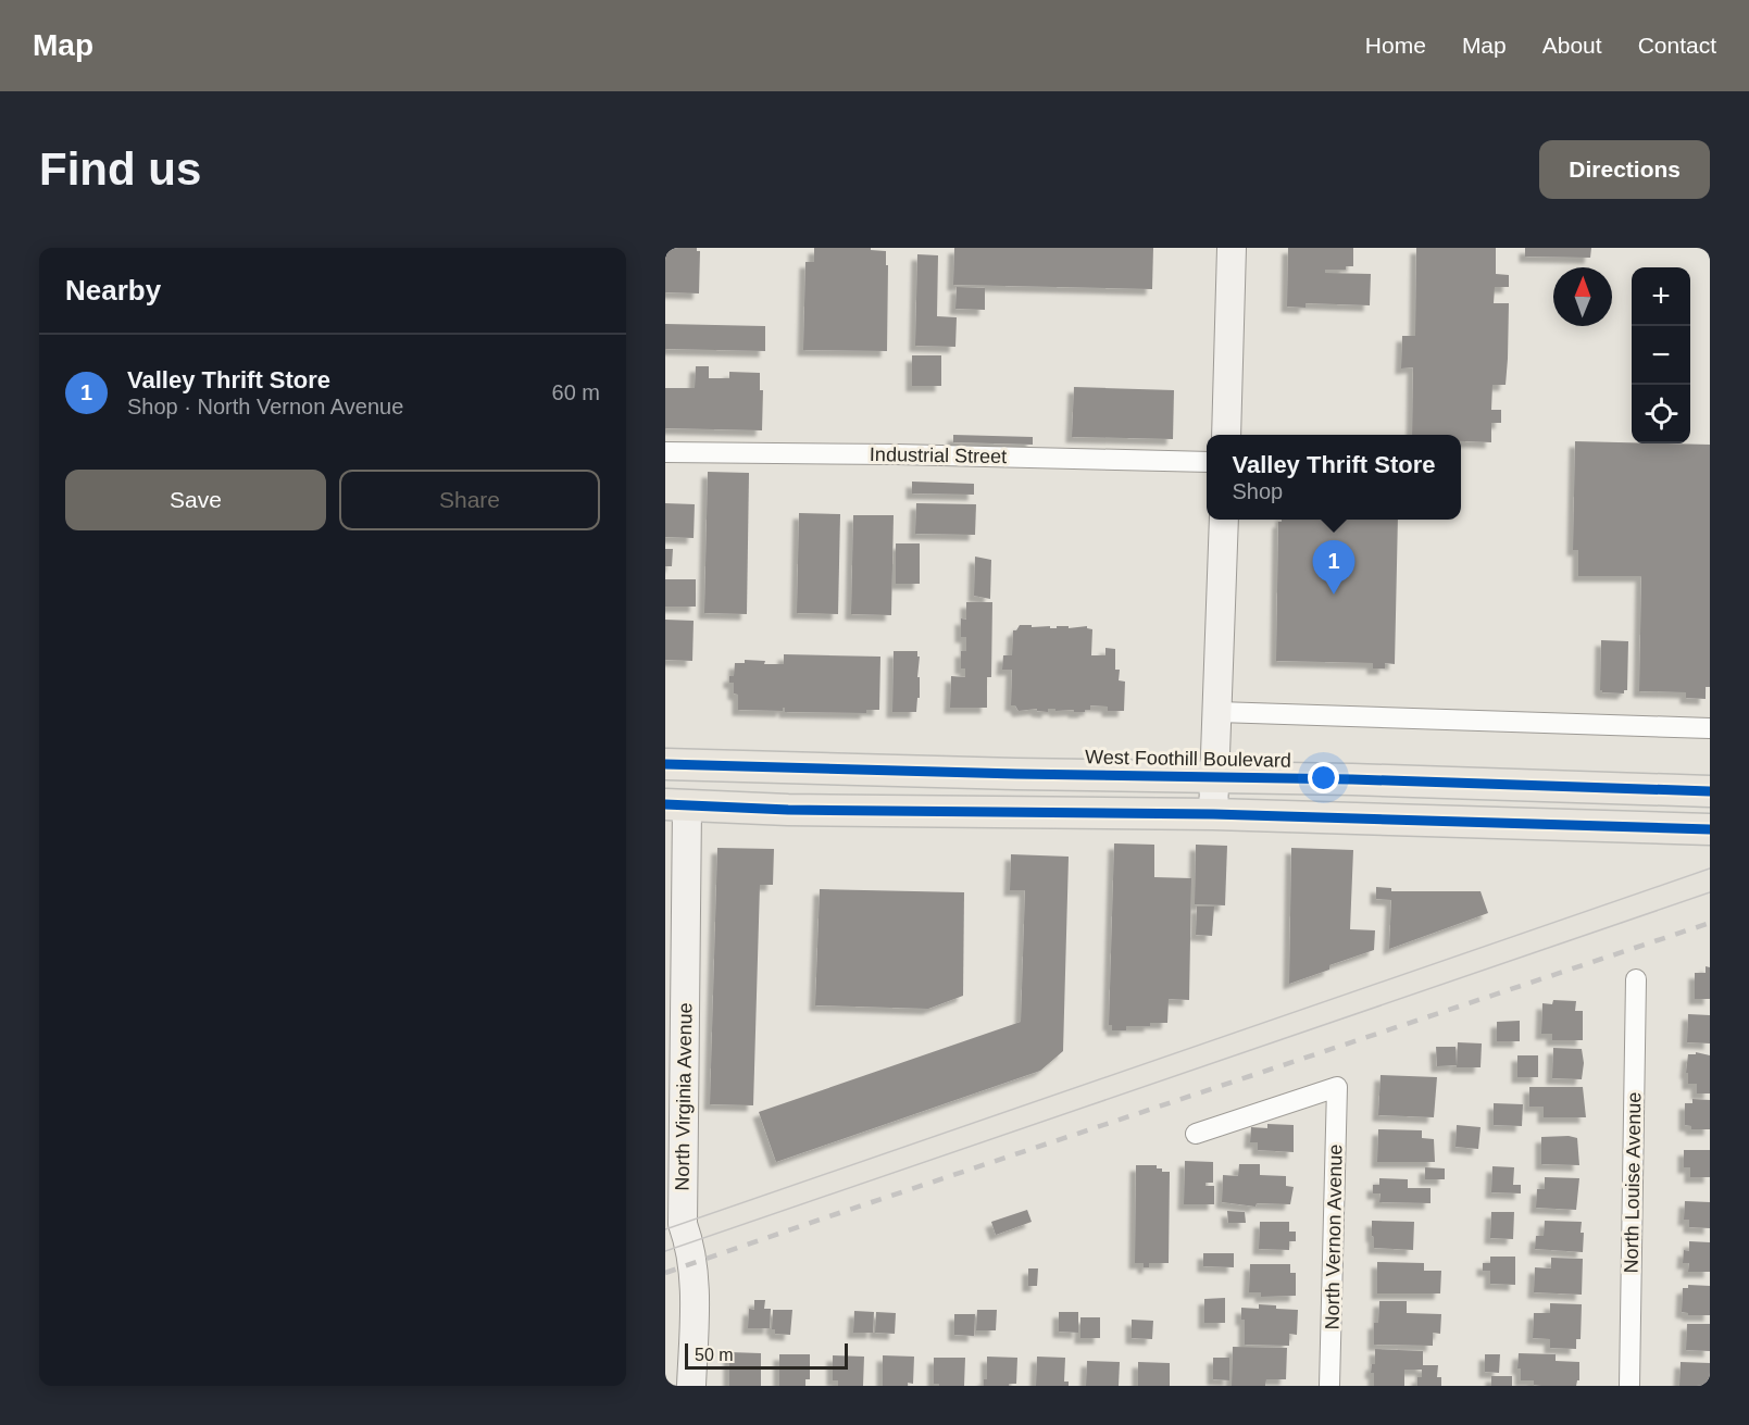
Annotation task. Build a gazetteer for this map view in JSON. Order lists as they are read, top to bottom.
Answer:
{
  "streets": {
    "main road": ["West Foothill Boulevard"],
    "street": [
      "Industrial Street",
      "North Virginia Avenue",
      "North Louise Avenue",
      "North Vernon Avenue"
    ]
  },
  "scale_bar": "50 m",
  "north": "top",
  "page": {
    "header": "Map",
    "nav": [
      "Home",
      "Map",
      "About",
      "Contact"
    ],
    "buttons": [
      "Directions",
      ["Save", "Share"]
    ],
    "title": "Find us",
    "heading": "Nearby",
    "map_buttons": ["+", "−"],
    "list": [
      {
        "mark": "1",
        "name": "Valley Thrift Store",
        "note": "Shop · North Vernon Avenue",
        "value": "60 m"
      }
    ],
    "popup": ["Valley Thrift Store", "Shop"],
    "pins": "1",
    "scale": "50 m"
  }
}
